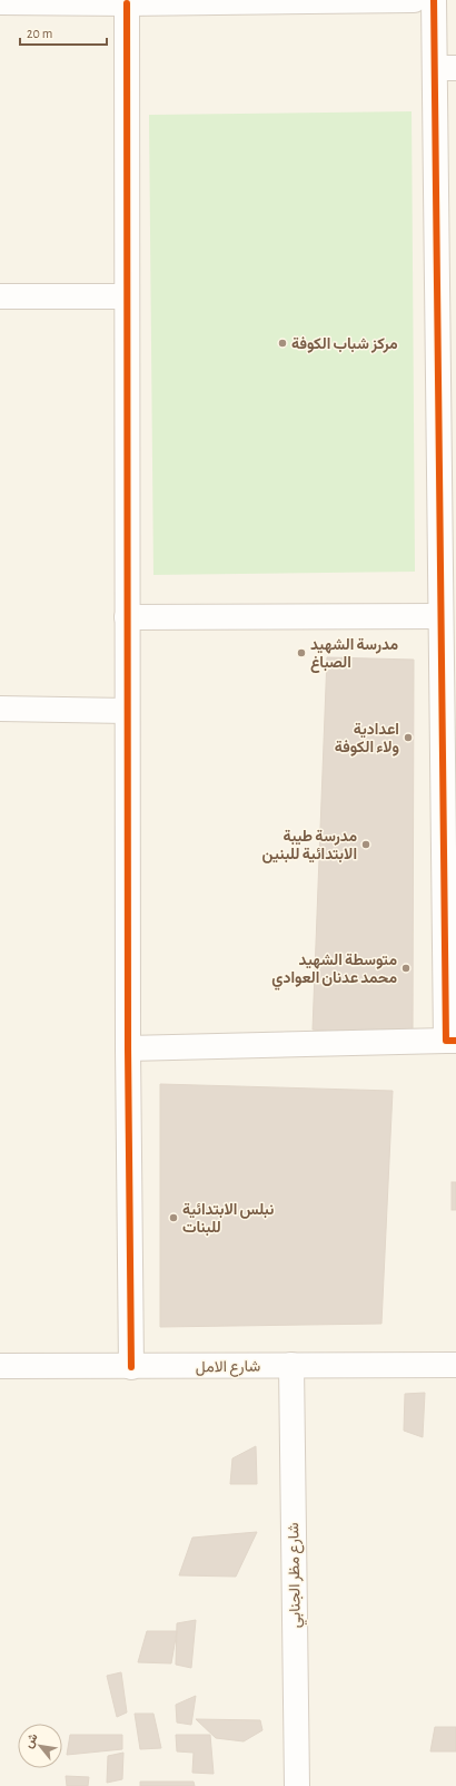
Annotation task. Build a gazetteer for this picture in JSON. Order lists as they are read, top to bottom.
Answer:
{
  "streets": {
    "street": ["شارع الامل", "شارع مظر الجنابي"]
  },
  "crossings": [
    ["شارع الامل", "شارع مظر الجنابي"]
  ],
  "places": [
    "مركز شباب الكوفة",
    "مدرسة الشهيد الصباغ",
    "اعدادية ولاء الكوفة",
    "مدرسة طيبة الابتدائية للبنين",
    "متوسطة الشهيد محمد عدنان العوادي",
    "نبلس الابتدائية للبنات"
  ],
  "scale_bar": "20 m",
  "north": "top left"
}
